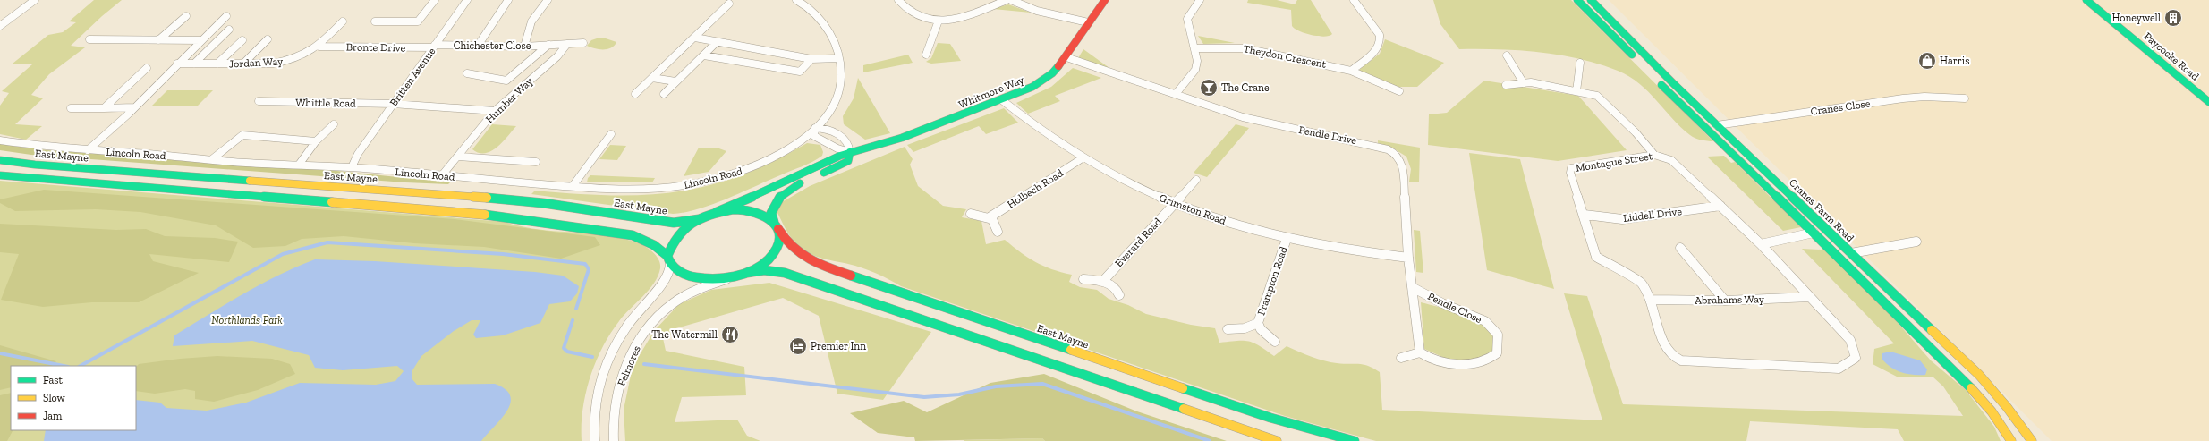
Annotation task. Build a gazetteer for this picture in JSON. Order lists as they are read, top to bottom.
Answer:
{
  "streets": {
    "main road": [
      "Paycocke Road",
      "Whitmore Way",
      "East Mayne",
      "Cranes Farm Road"
    ],
    "street": [
      "Chichester Close",
      "Bronte Drive",
      "Theydon Crescent",
      "Jordan Way",
      "Britten Avenue",
      "Humber Way",
      "Whittle Road",
      "Cranes Close",
      "Pendle Drive",
      "Lincoln Road",
      "Montague Street",
      "Holbech Road",
      "Grimston Road",
      "Liddell Drive",
      "Everard Road",
      "Frampton Road",
      "Abrahams Way",
      "Pendle Close",
      "Felmores"
    ]
  },
  "crossings": [
    ["Chichester Close", "Bronte Drive"],
    ["Chichester Close", "Britten Avenue"],
    ["Chichester Close", "Humber Way"],
    ["Bronte Drive", "Jordan Way"],
    ["Bronte Drive", "Britten Avenue"],
    ["Britten Avenue", "Whittle Road"],
    ["Britten Avenue", "Lincoln Road"],
    ["Whitmore Way", "Pendle Drive"],
    ["Whitmore Way", "East Mayne"],
    ["Whitmore Way", "Grimston Road"],
    ["Whitmore Way", "Felmores"],
    ["Humber Way", "Whittle Road"],
    ["Humber Way", "Lincoln Road"],
    ["Cranes Close", "Cranes Farm Road"],
    ["Pendle Drive", "Grimston Road"],
    ["Pendle Drive", "Pendle Close"],
    ["East Mayne", "Felmores"],
    ["Montague Street", "Liddell Drive"],
    ["Montague Street", "Abrahams Way"],
    ["Holbech Road", "Grimston Road"],
    ["Grimston Road", "Everard Road"],
    ["Grimston Road", "Frampton Road"]
  ],
  "parks": ["Northlands Park"],
  "places": {
    "building": ["Honeywell"],
    "shop": ["Harris"],
    "bar": ["The Crane"],
    "restaurant": ["The Watermill"],
    "hotel": ["Premier Inn"]
  },
  "legend": ["Fast", "Slow", "Jam"]
}
